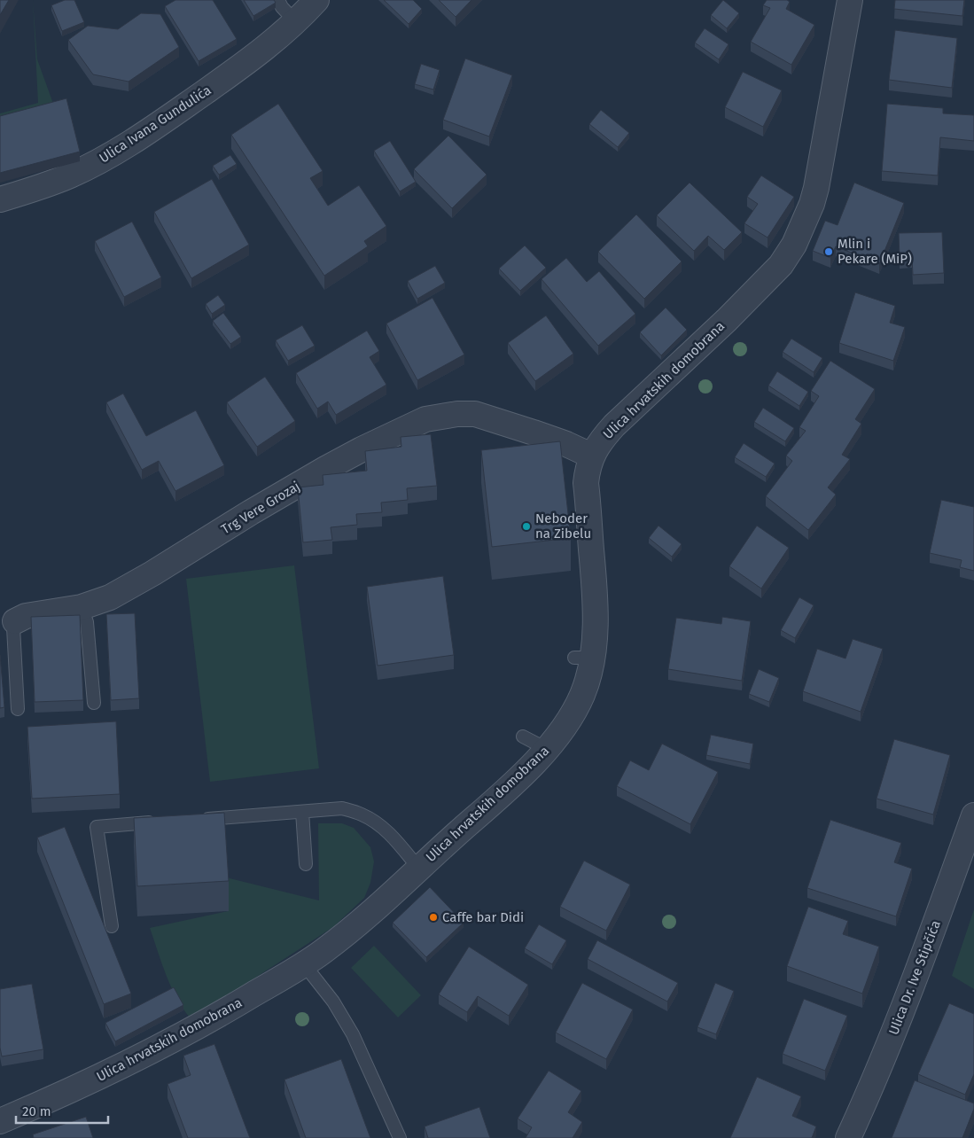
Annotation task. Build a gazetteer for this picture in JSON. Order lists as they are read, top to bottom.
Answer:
{
  "streets": {
    "street": [
      "Ulica Ivana Gundulića",
      "Ulica hrvatskih domobrana",
      "Trg Vere Grozaj",
      "Ulica Dr. Ive Stipčića"
    ]
  },
  "crossings": [
    ["Ulica hrvatskih domobrana", "Trg Vere Grozaj"]
  ],
  "places": ["Mlin i Pekare (MiP)", "Neboder na Zibelu", "Caffe bar Didi"],
  "scale_bar": "20 m"
}
